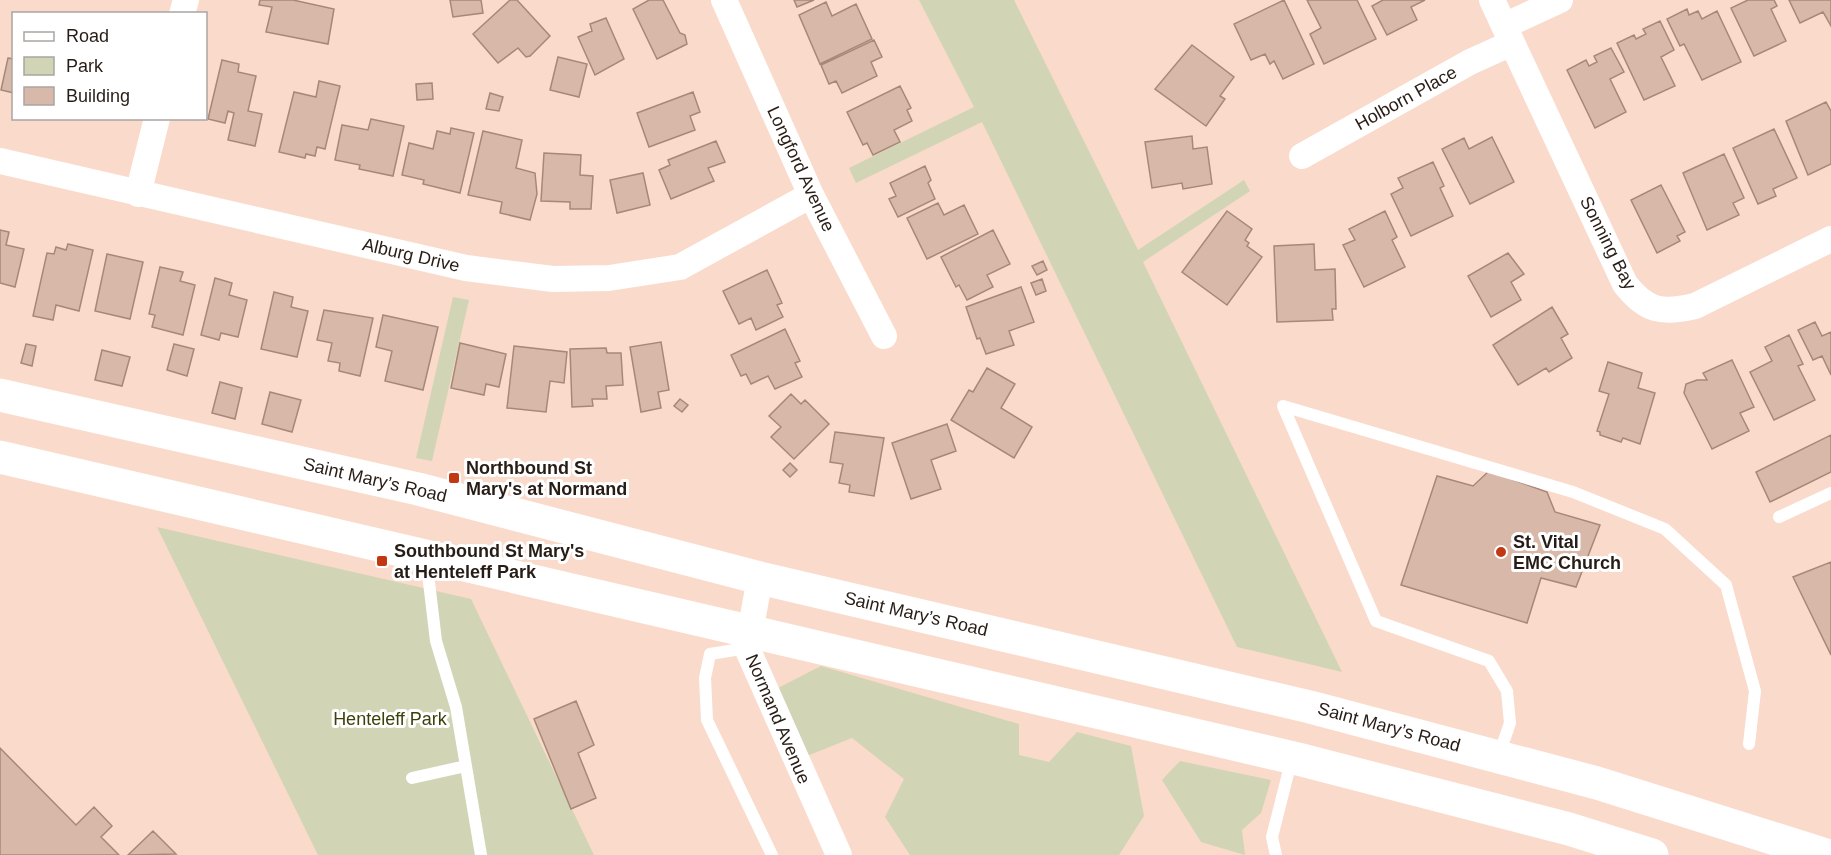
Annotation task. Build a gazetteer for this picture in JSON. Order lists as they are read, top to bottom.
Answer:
{
  "streets": {
    "main road": ["Saint Mary’s Road"],
    "street": [
      "Holborn Place",
      "Longford Avenue",
      "Sonning Bay",
      "Alburg Drive",
      "Normand Avenue"
    ]
  },
  "crossings": [
    ["Holborn Place", "Sonning Bay"],
    ["Longford Avenue", "Alburg Drive"],
    ["Saint Mary’s Road", "Normand Avenue"]
  ],
  "parks": ["Henteleff Park"],
  "places": {
    "transit": ["Northbound St Mary's at Normand", "Southbound St Mary's at Henteleff Park"],
    "other": ["St. Vital EMC Church"]
  },
  "legend": ["Road", "Park", "Building"]
}
